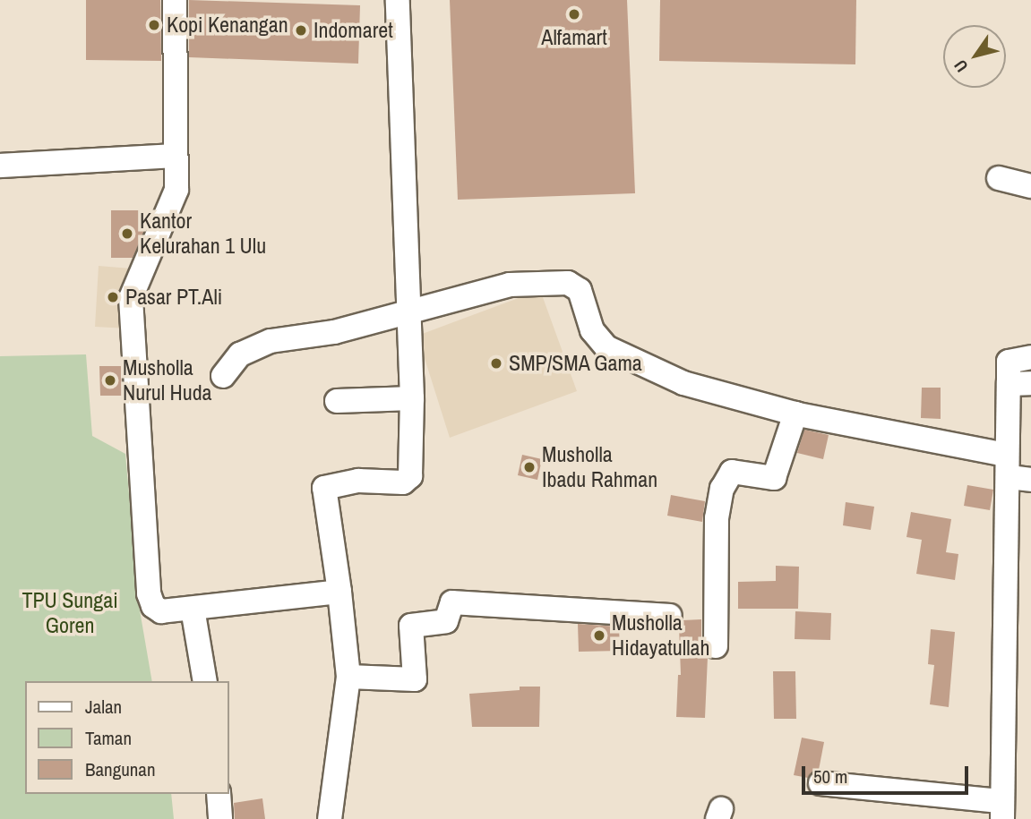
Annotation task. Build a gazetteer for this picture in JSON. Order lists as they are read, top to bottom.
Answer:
{
  "parks": ["TPU Sungai Goren"],
  "places": [
    "Alfamart",
    "Kopi Kenangan",
    "Indomaret",
    "Kantor Kelurahan 1 Ulu",
    "Pasar PT.Ali",
    "SMP/SMA Gama",
    "Musholla Nurul Huda",
    "Musholla Ibadu Rahman",
    "Musholla Hidayatullah"
  ],
  "legend": ["Jalan", "Taman", "Bangunan"],
  "scale_bar": "50 m",
  "north": "bottom left"
}
